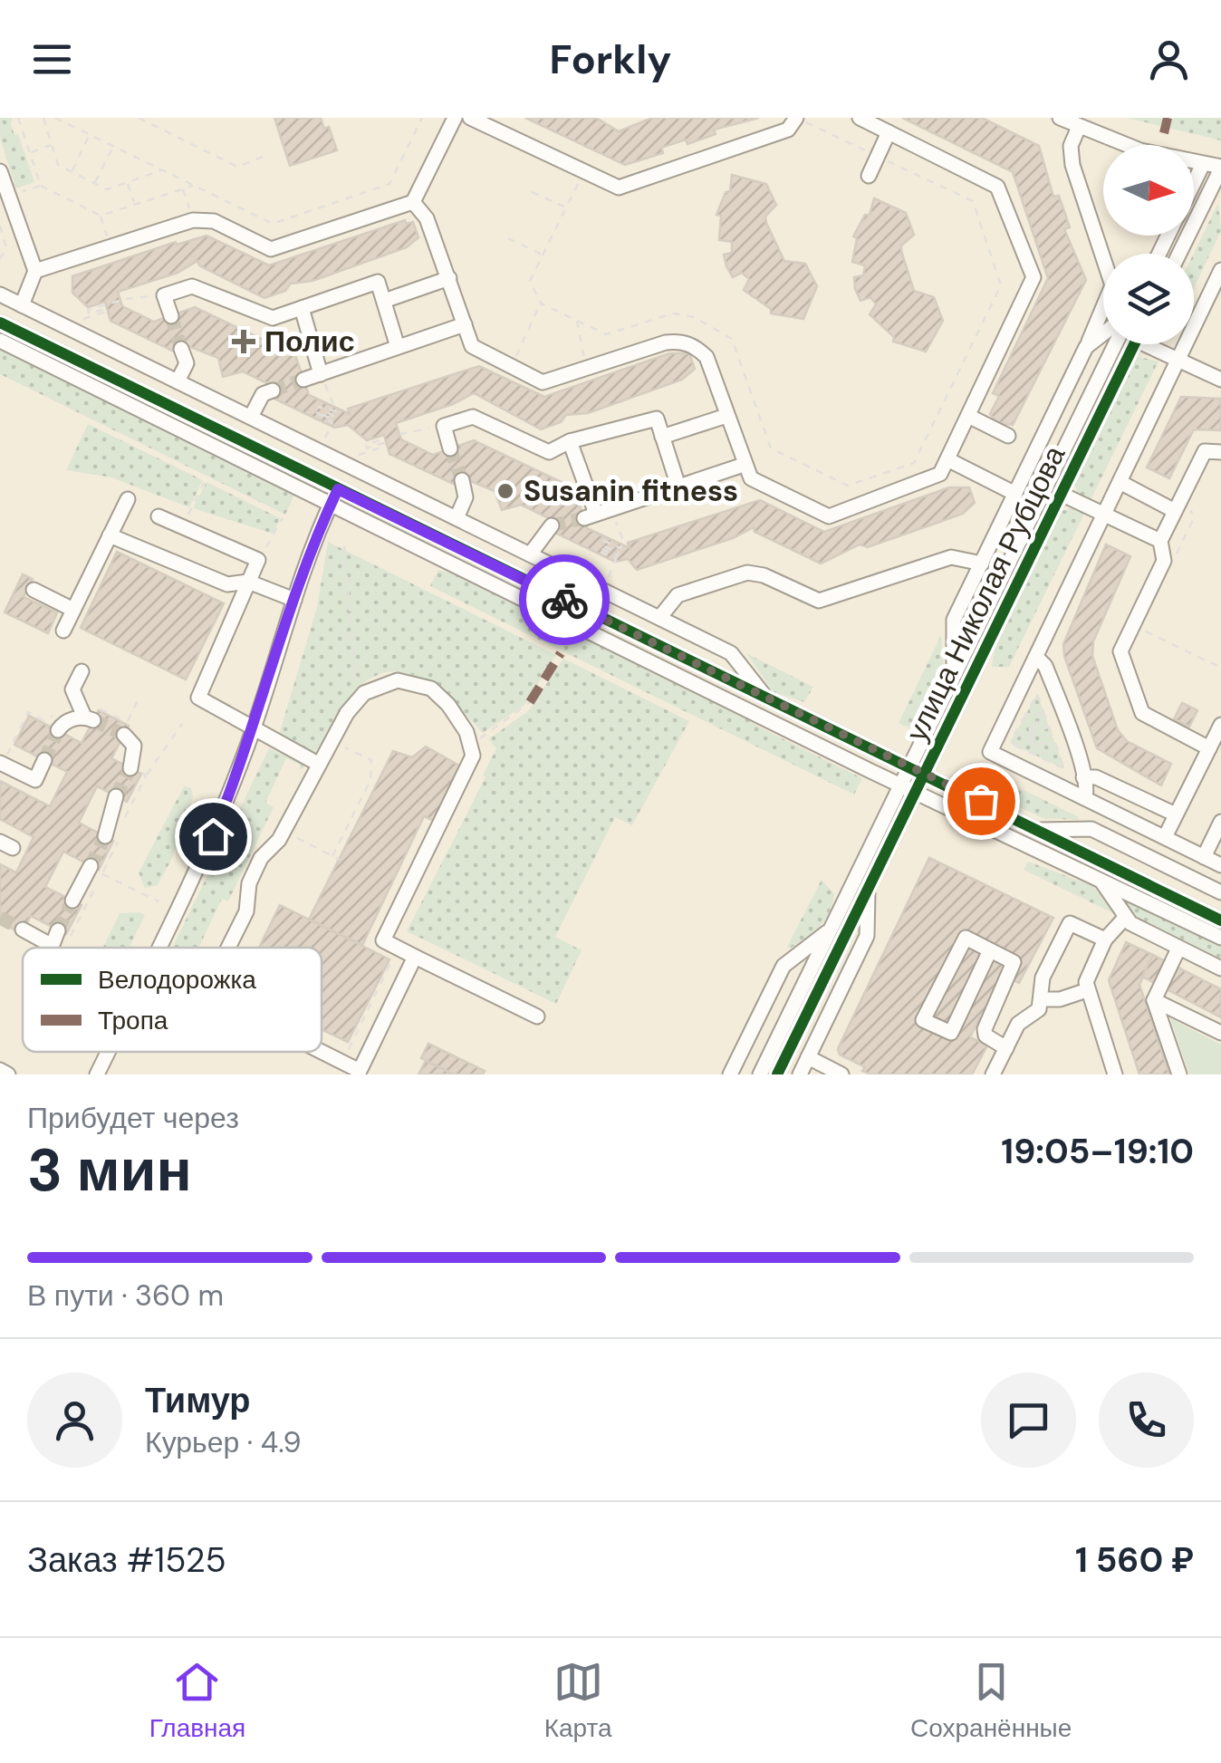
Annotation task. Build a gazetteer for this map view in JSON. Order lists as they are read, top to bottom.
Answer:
{
  "streets": {
    "street": ["улица Николая Рубцова"]
  },
  "places": {
    "health": ["Полис"],
    "other": ["Susanin fitness"]
  },
  "legend": ["Велодорожка", "Тропа"],
  "north": "right",
  "page": {
    "header": "Forkly",
    "heading": ["3 мин", "Прибудет через", "19:05–19:10"],
    "panel": [
      "Тимур",
      "Курьер · 4.9",
      "Заказ #1525",
      "1 560 ₽"
    ],
    "bar": "В пути · 360 m",
    "tabs": ["Главная", "Карта", "Сохранённые"]
  }
}
